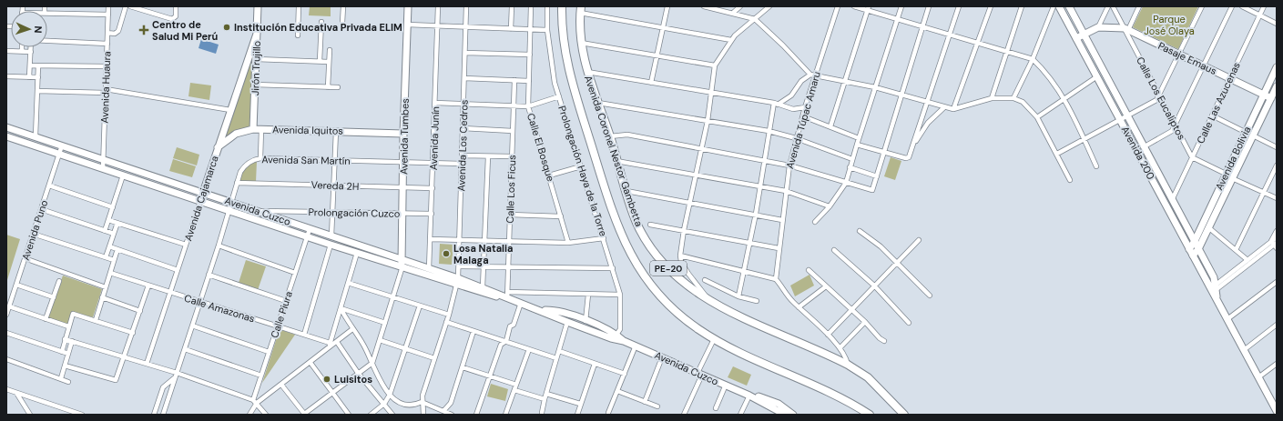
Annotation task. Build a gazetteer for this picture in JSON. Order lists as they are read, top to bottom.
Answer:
{
  "streets": {
    "highway": ["Avenida Coronel Nestor Gambetta", "PE-20"],
    "street": [
      "Pasaje Emaus",
      "Jirón Trujillo",
      "Avenida Huaura",
      "Calle Los Eucaliptos",
      "Calle Las Azucenas",
      "Avenida Túpac Amaru",
      "Avenida Iquitos",
      "Avenida Tumbes",
      "Avenida Junín",
      "Avenida Los Cedros",
      "Calle El Bosque",
      "Avenida 200",
      "Avenida Bolivia",
      "Avenida San Martín",
      "Prolongación Haya de la Torre",
      "Vereda 2H",
      "Calle Los Ficus",
      "Avenida Cajamarca",
      "Avenida Cuzco",
      "Prolongación Cuzco",
      "Avenida Puno",
      "Calle Amazonas",
      "Calle Piura"
    ]
  },
  "crossings": [
    ["Pasaje Emaus", "Calle Los Eucaliptos"],
    ["Pasaje Emaus", "Calle Las Azucenas"],
    ["Pasaje Emaus", "Avenida 200"],
    ["Pasaje Emaus", "Avenida Bolivia"],
    ["Jirón Trujillo", "Avenida Iquitos"],
    ["Jirón Trujillo", "Avenida Cajamarca"],
    ["Avenida Huaura", "Avenida Cuzco"],
    ["Calle Los Eucaliptos", "Calle Las Azucenas"],
    ["Calle Las Azucenas", "Avenida 200"],
    ["Avenida Iquitos", "Avenida Tumbes"],
    ["Avenida Iquitos", "Avenida Cajamarca"],
    ["Avenida Tumbes", "Avenida San Martín"],
    ["Avenida Tumbes", "Vereda 2H"],
    ["Avenida Tumbes", "Avenida Cuzco"],
    ["Avenida Tumbes", "Prolongación Cuzco"],
    ["Avenida Junín", "Avenida San Martín"],
    ["Avenida Junín", "Vereda 2H"],
    ["Avenida Junín", "Avenida Cuzco"],
    ["Avenida Junín", "Prolongación Cuzco"],
    ["Avenida Los Cedros", "Avenida San Martín"],
    ["Avenida Los Cedros", "Avenida Cuzco"],
    ["Avenida 200", "Avenida Bolivia"],
    ["Avenida San Martín", "Vereda 2H"],
    ["Avenida San Martín", "Avenida Cuzco"],
    ["Avenida San Martín", "Calle Amazonas"],
    ["Prolongación Haya de la Torre", "Avenida Cuzco"],
    ["Calle Los Ficus", "Avenida Cuzco"],
    ["Avenida Cajamarca", "Avenida Cuzco"],
    ["Avenida Cajamarca", "Calle Amazonas"],
    ["Avenida Cuzco", "Prolongación Cuzco"],
    ["Avenida Cuzco", "Avenida Puno"],
    ["Avenida Cuzco", "Calle Piura"],
    ["Calle Amazonas", "Calle Piura"]
  ],
  "parks": ["Parque José Olaya"],
  "places": {
    "other": ["Institución Educativa Privada ELIM", "Losa Natalia Malaga", "Luisitos"],
    "health": ["Centro de Salud Mi Perú"]
  },
  "north": "right"
}
